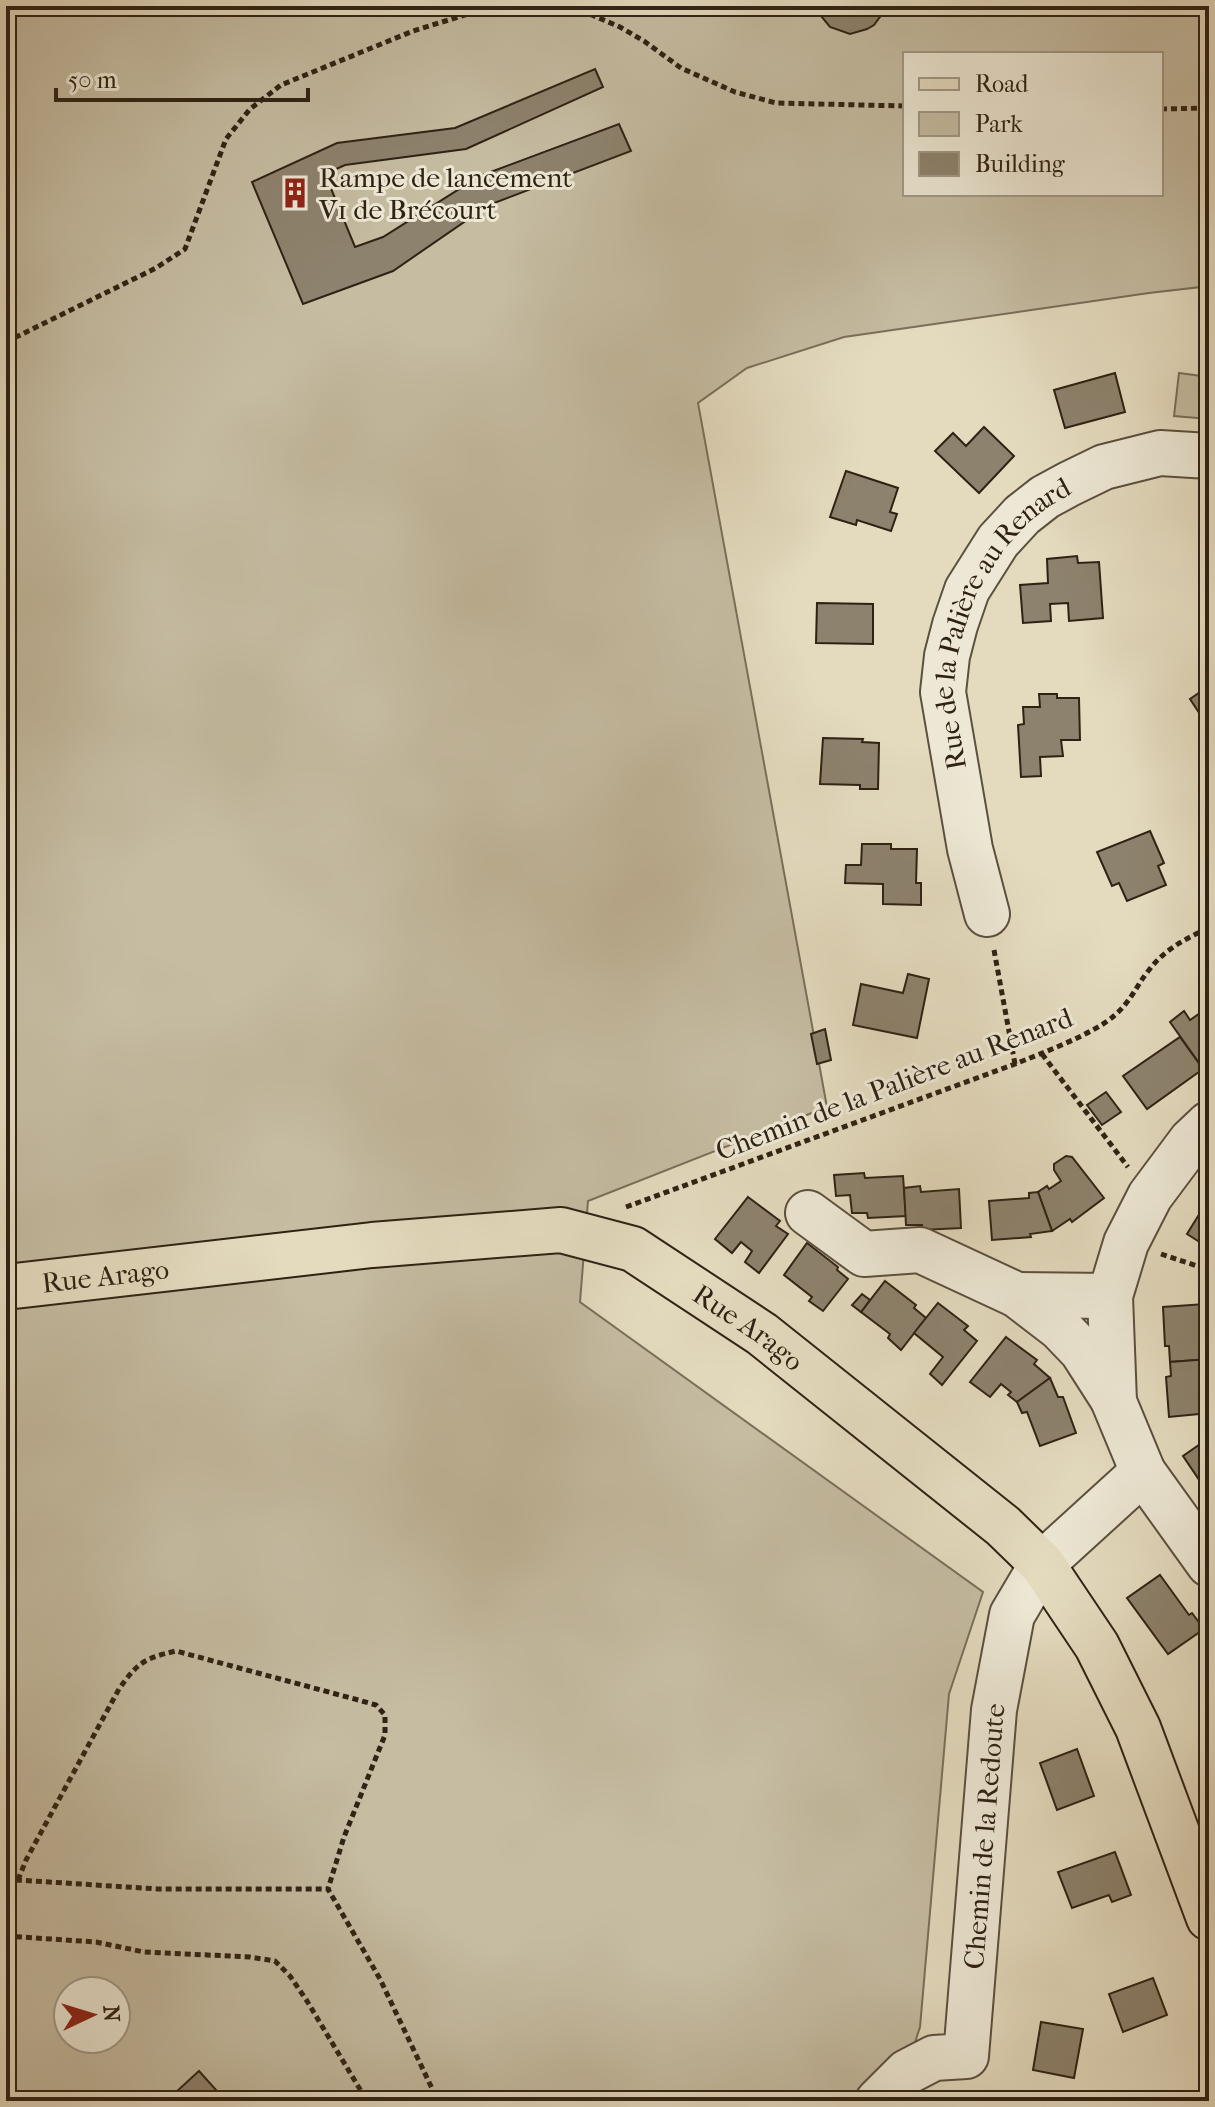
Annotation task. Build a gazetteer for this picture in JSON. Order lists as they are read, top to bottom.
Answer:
{
  "streets": {
    "main road": ["Rue Arago"],
    "street": ["Rue de la Palière au Renard", "Chemin de la Redoute"],
    "path": ["Chemin de la Palière au Renard"]
  },
  "crossings": [
    ["Rue Arago", "Chemin de la Redoute"]
  ],
  "places": {
    "building": ["Rampe de lancement V1 de Brécourt"]
  },
  "legend": ["Road", "Park", "Building"],
  "scale_bar": "50 m",
  "north": "right"
}
